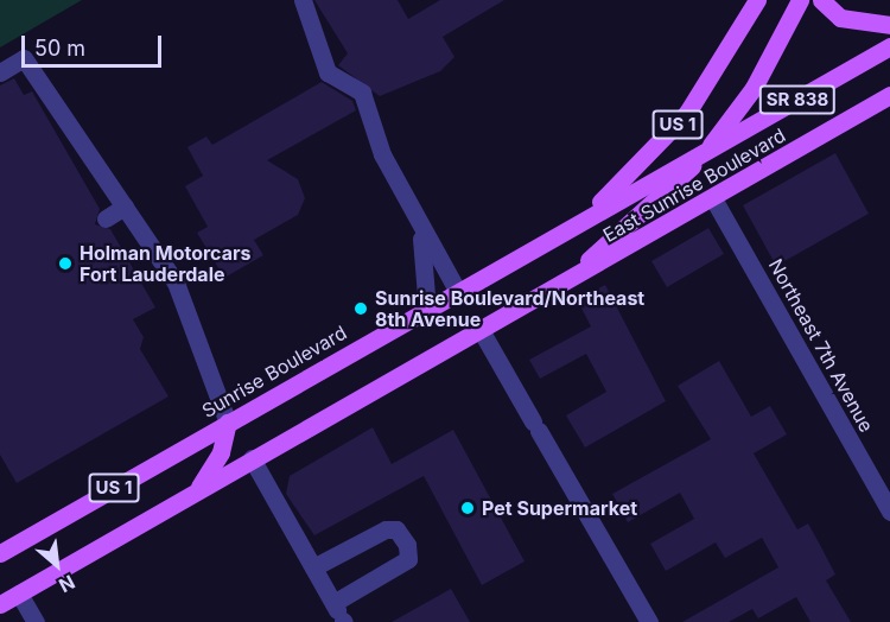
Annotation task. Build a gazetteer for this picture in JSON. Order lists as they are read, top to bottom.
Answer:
{
  "streets": {
    "main road": [
      "SR 838",
      "US 1",
      "East Sunrise Boulevard",
      "Sunrise Boulevard"
    ],
    "street": ["Northeast 7th Avenue"]
  },
  "crossings": [
    ["US 1", "East Sunrise Boulevard"],
    ["US 1", "Sunrise Boulevard"],
    ["East Sunrise Boulevard", "Northeast 7th Avenue"],
    ["East Sunrise Boulevard", "Sunrise Boulevard"]
  ],
  "places": ["Holman Motorcars Fort Lauderdale", "Sunrise Boulevard/Northeast 8th Avenue", "Pet Supermarket"],
  "scale_bar": "50 m",
  "north": "bottom right"
}
